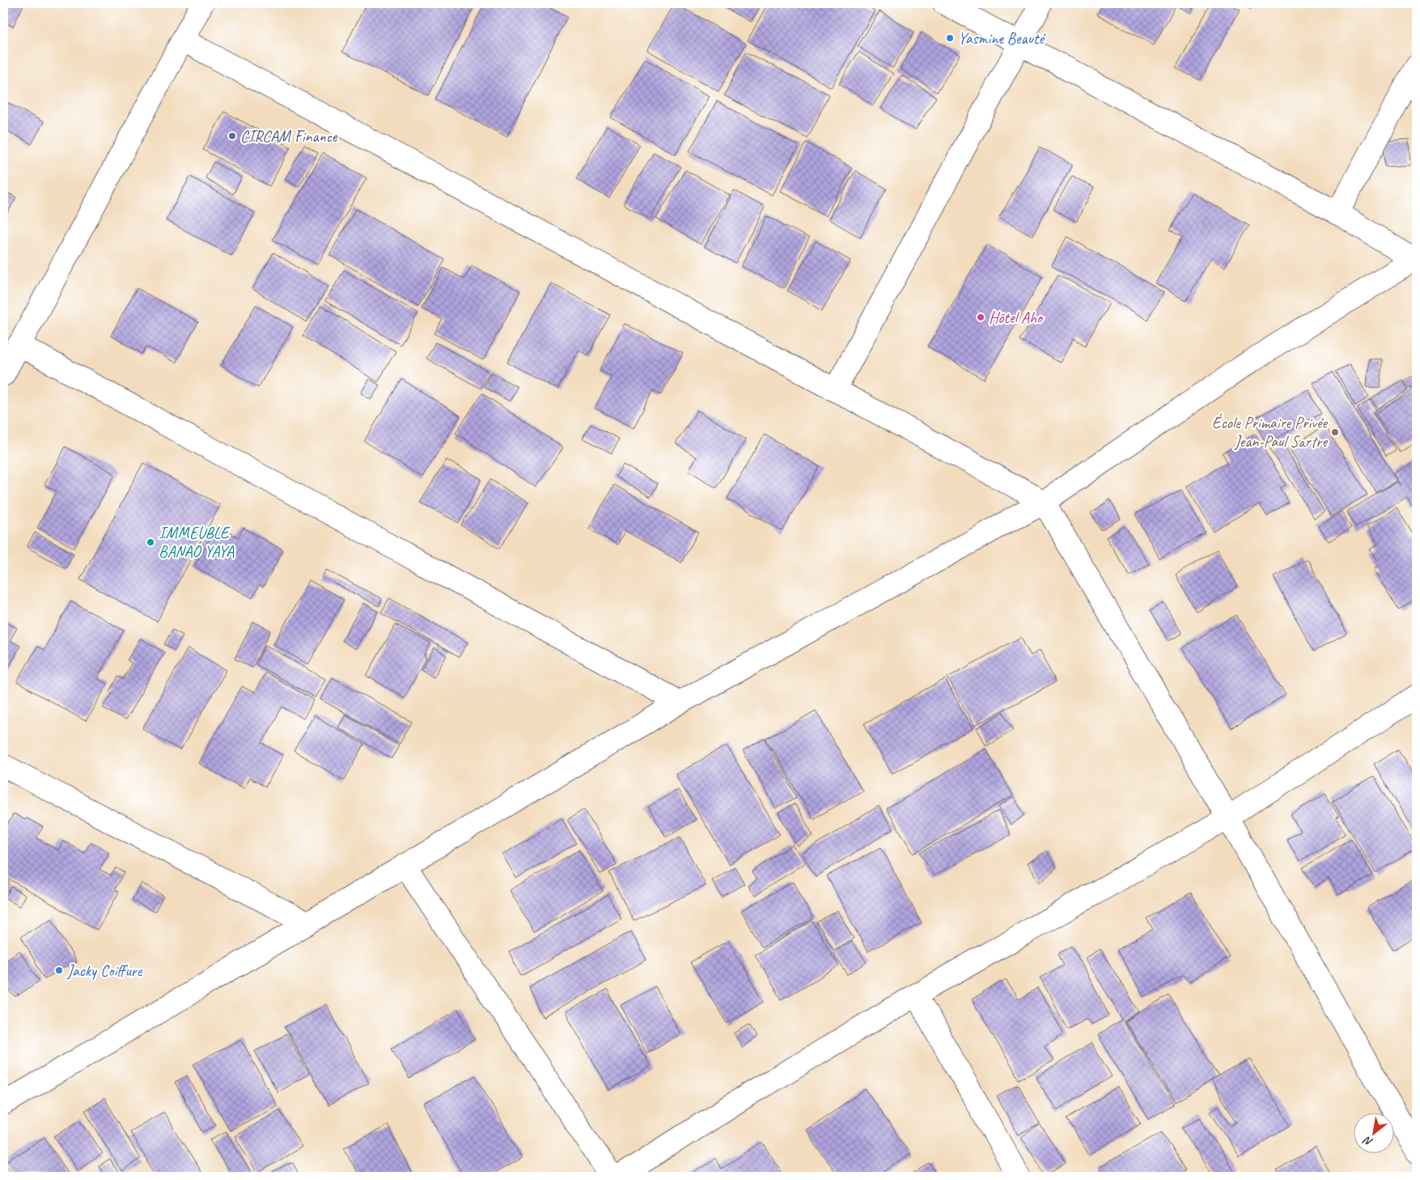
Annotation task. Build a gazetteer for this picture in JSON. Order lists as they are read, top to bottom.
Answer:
{
  "places": [
    "Yasmine Beauté",
    "CIRCAM Finance",
    "Hôtel Aho",
    "École Primaire Privée Jean-Paul Sartre",
    "IMMEUBLE BANAO YAYA",
    "Jacky Coiffure"
  ],
  "north": "bottom left"
}
